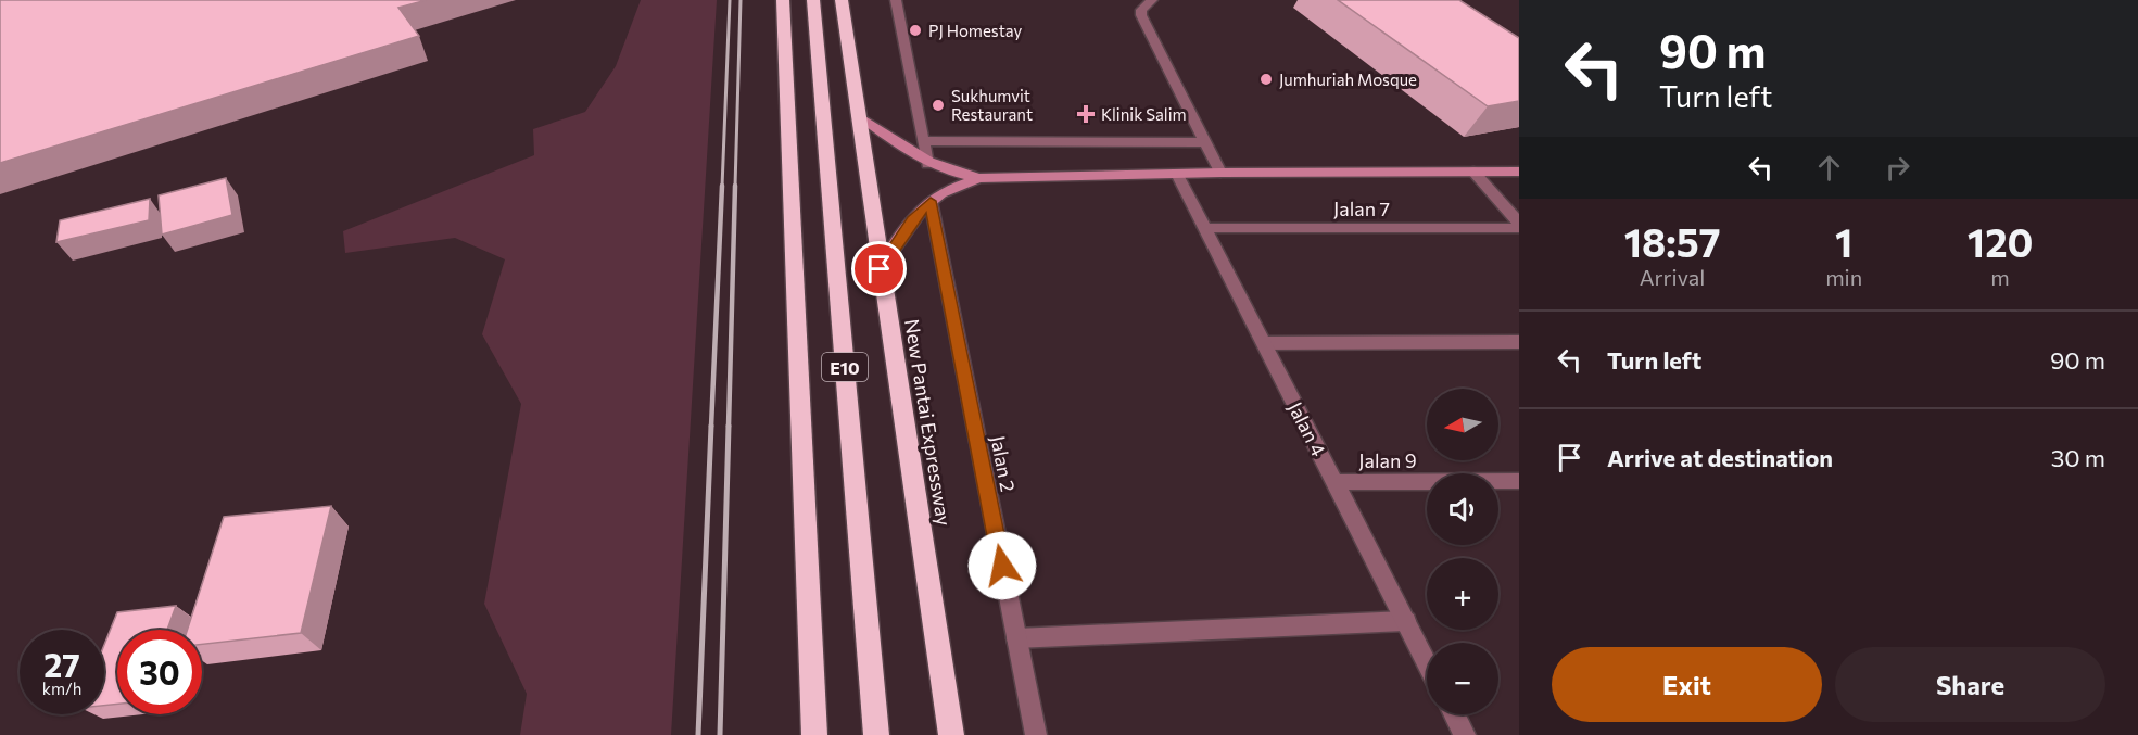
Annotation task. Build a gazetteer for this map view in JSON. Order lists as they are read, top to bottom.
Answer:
{
  "streets": {
    "highway": ["E10", "New Pantai Expressway"],
    "street": [
      "Jalan 7",
      "Jalan 4",
      "Jalan 9",
      "Jalan 2"
    ]
  },
  "crossings": [
    ["Jalan 7", "Jalan 4"],
    ["Jalan 4", "Jalan 9"]
  ],
  "places": {
    "other": ["PJ Homestay", "Jumhuriah Mosque", "Sukhumvit Restaurant"],
    "health": ["Klinik Salim"]
  },
  "north": "left",
  "page": {
    "turn": ["90 m", "Turn left"],
    "eta": [
      "18:57",
      "Arrival",
      "1",
      "min",
      "120",
      "m"
    ],
    "list": [
      {
        "name": "Turn left",
        "value": "90 m"
      },
      {
        "name": "Arrive at destination",
        "value": "30 m"
      }
    ],
    "map_buttons": ["+", "−"],
    "speed": "27 km/h",
    "limit": "30",
    "buttons": ["Exit", "Share"]
  }
}
